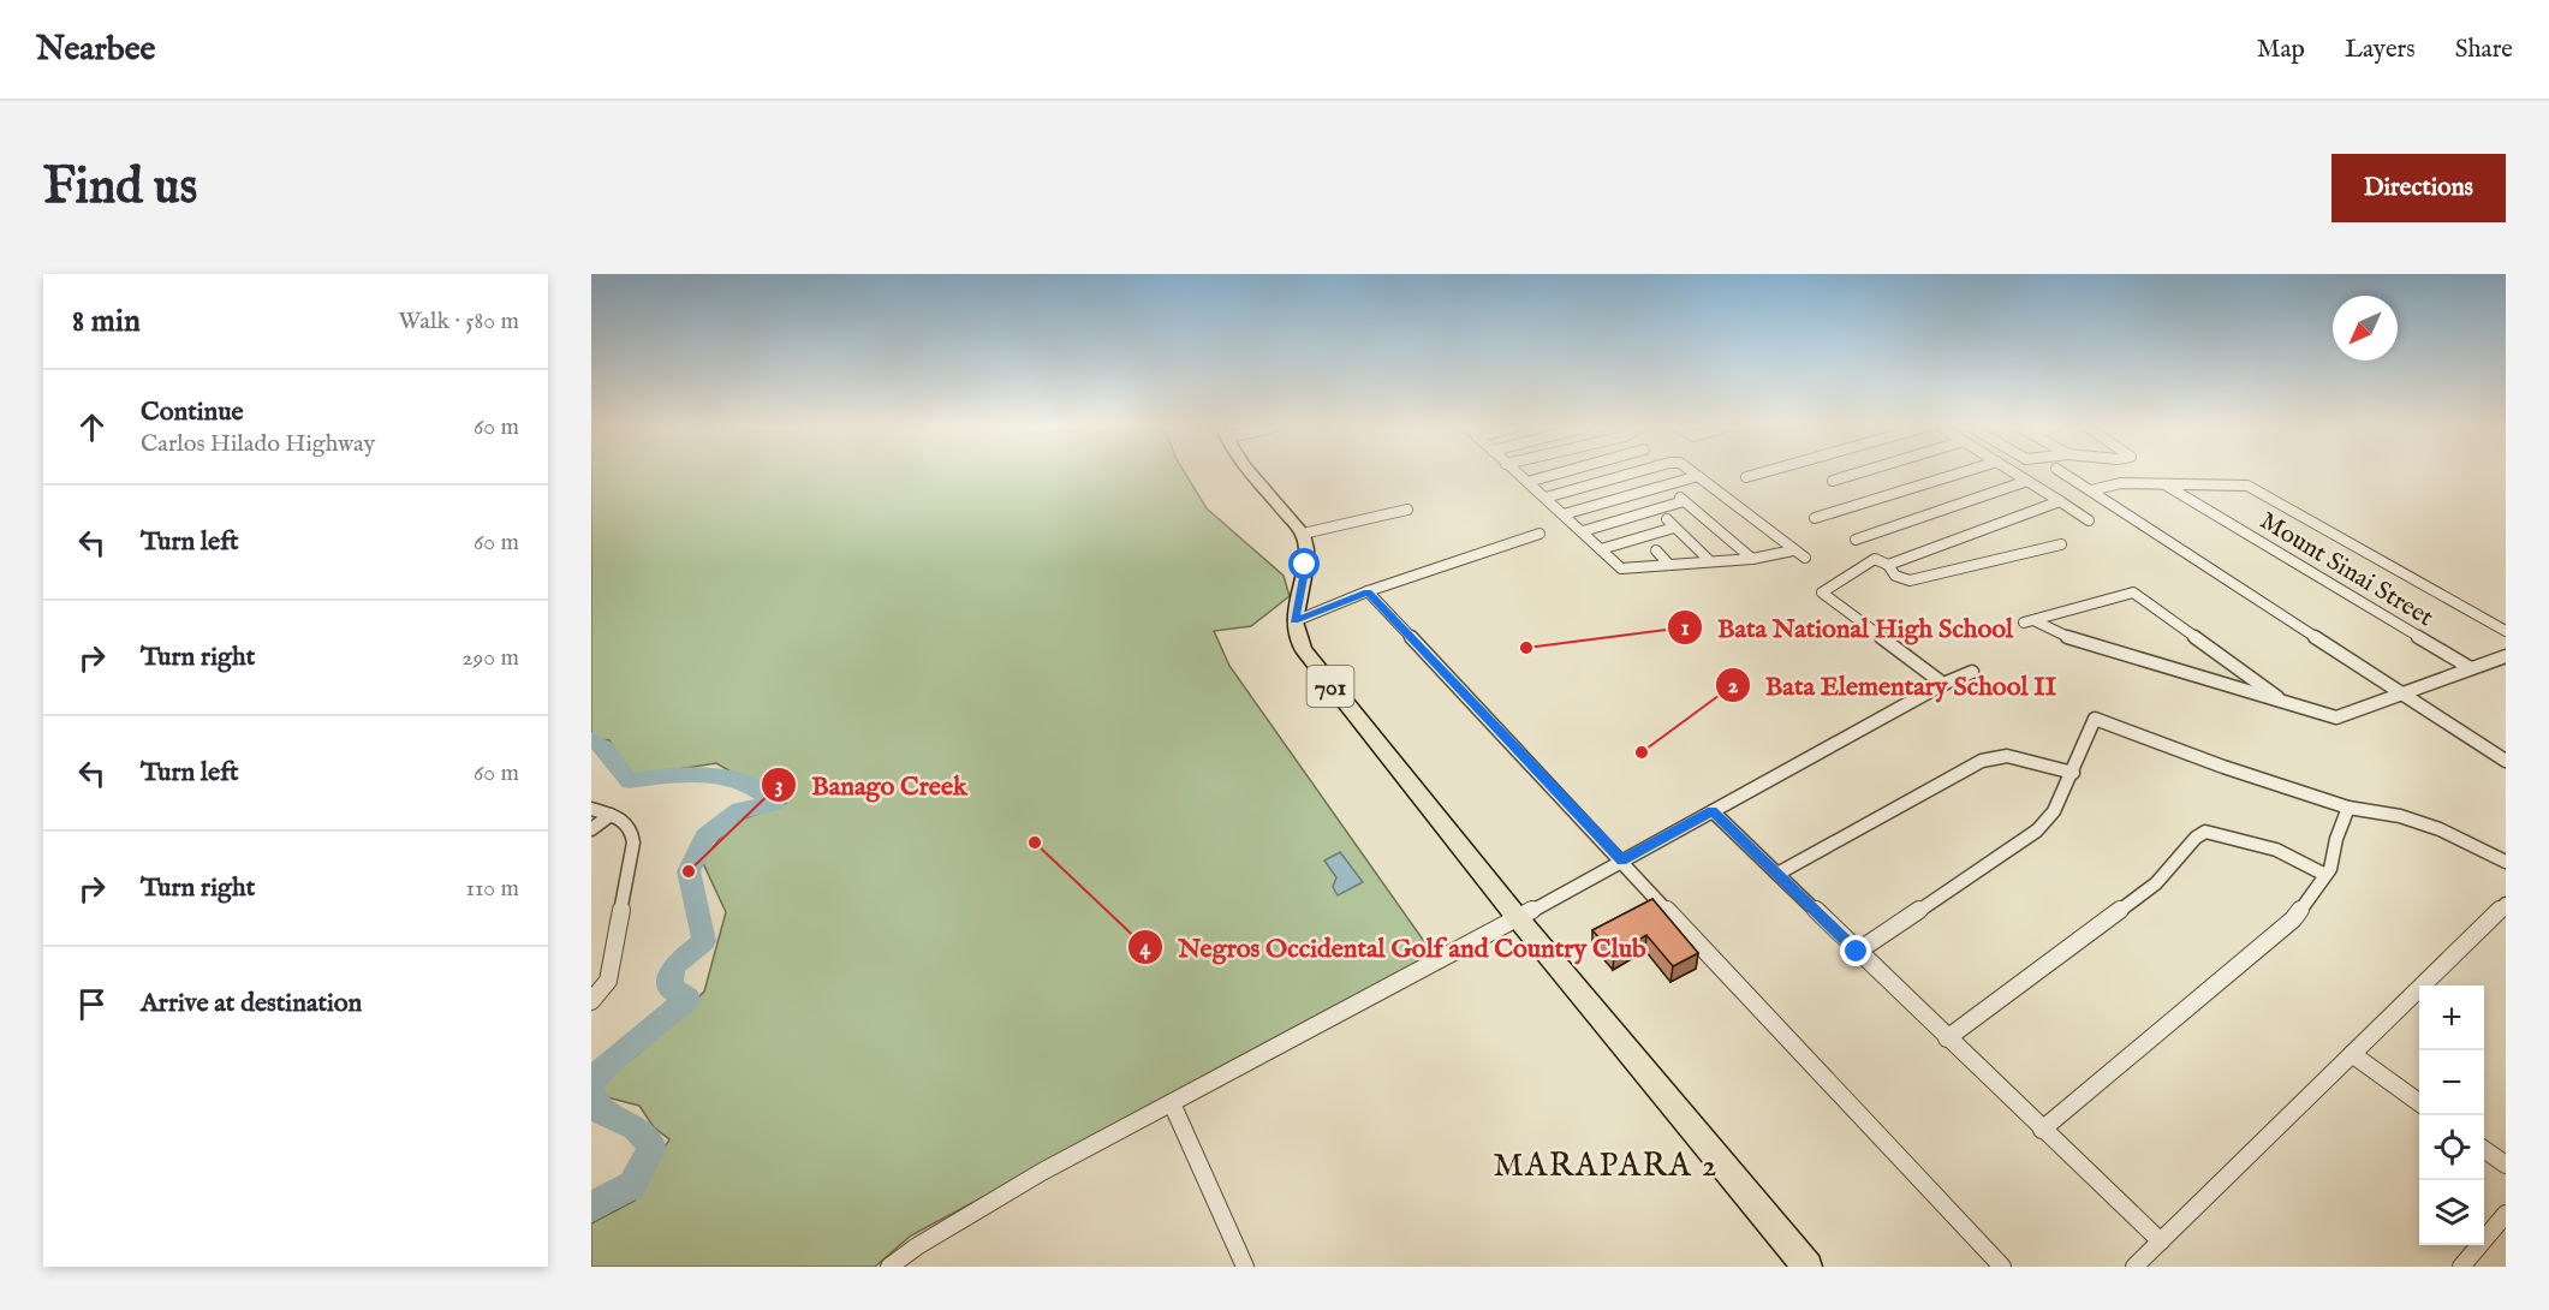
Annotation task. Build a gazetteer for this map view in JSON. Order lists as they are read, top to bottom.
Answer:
{
  "streets": {
    "main road": ["701"],
    "street": ["Mount Sinai Street"]
  },
  "districts": ["MARAPARA 2"],
  "places": [
    "Bata National High School",
    "Bata Elementary School II",
    "Negros Occidental Golf and Country Club",
    "Banago Creek"
  ],
  "north": "bottom left",
  "page": {
    "header": "Nearbee",
    "nav": ["Map", "Layers", "Share"],
    "buttons": "Directions",
    "title": "Find us",
    "heading": ["8 min", "Walk · 580 m"],
    "list": [
      ["Continue", "Carlos Hilado Highway", "60 m"],
      ["Turn left", "60 m"],
      ["Turn right", "290 m"],
      ["Turn left", "60 m"],
      ["Turn right", "110 m"],
      "Arrive at destination"
    ],
    "map_buttons": ["+", "−"]
  }
}
